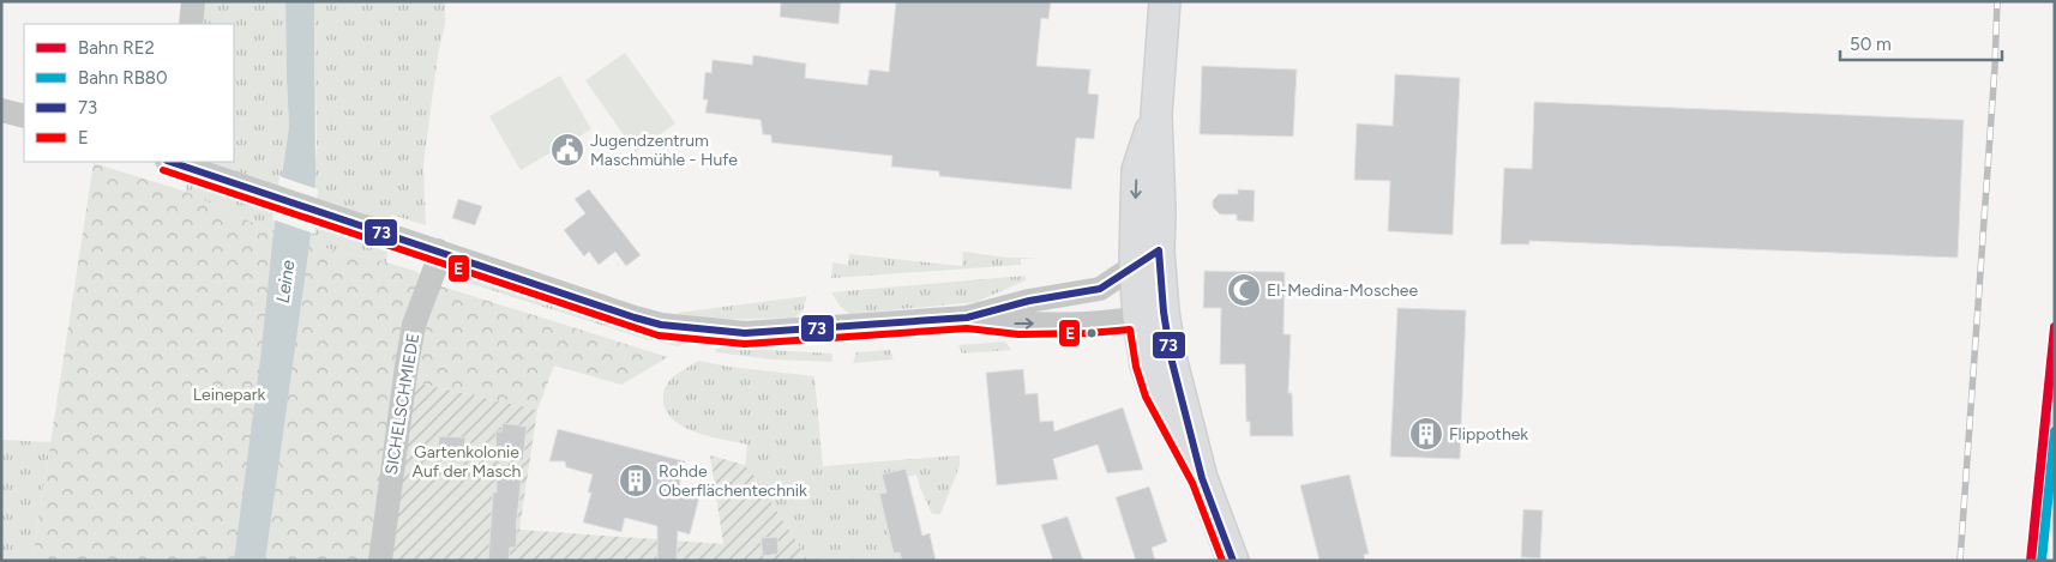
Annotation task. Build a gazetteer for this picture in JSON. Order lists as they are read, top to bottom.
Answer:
{
  "streets": {
    "street": ["SICHELSCHMIEDE"]
  },
  "water": ["Leine"],
  "parks": ["Leinepark", "Gartenkolonie Auf der Masch"],
  "places": {
    "public building": ["Jugendzentrum Maschmühle - Hufe"],
    "mosque": ["El-Medina-Moschee"],
    "building": ["Flippothek", "Rohde Oberflächentechnik"]
  },
  "lines": [
    "transit line 73",
    "transit line E",
    "rail line RE2",
    "rail line RB80"
  ],
  "legend": [
    "Bahn RE2",
    "Bahn RB80",
    "73",
    "E"
  ],
  "scale_bar": "50 m"
}
